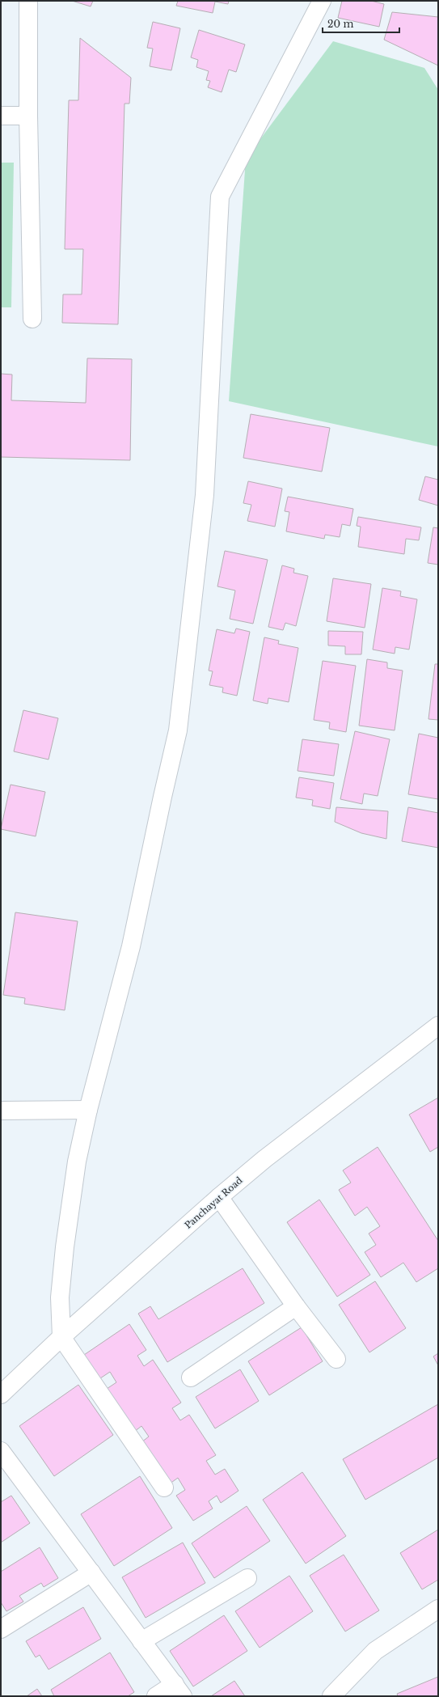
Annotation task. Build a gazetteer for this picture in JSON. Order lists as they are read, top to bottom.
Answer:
{
  "streets": {
    "street": ["Panchayat Road"]
  },
  "scale_bar": "20 m"
}
